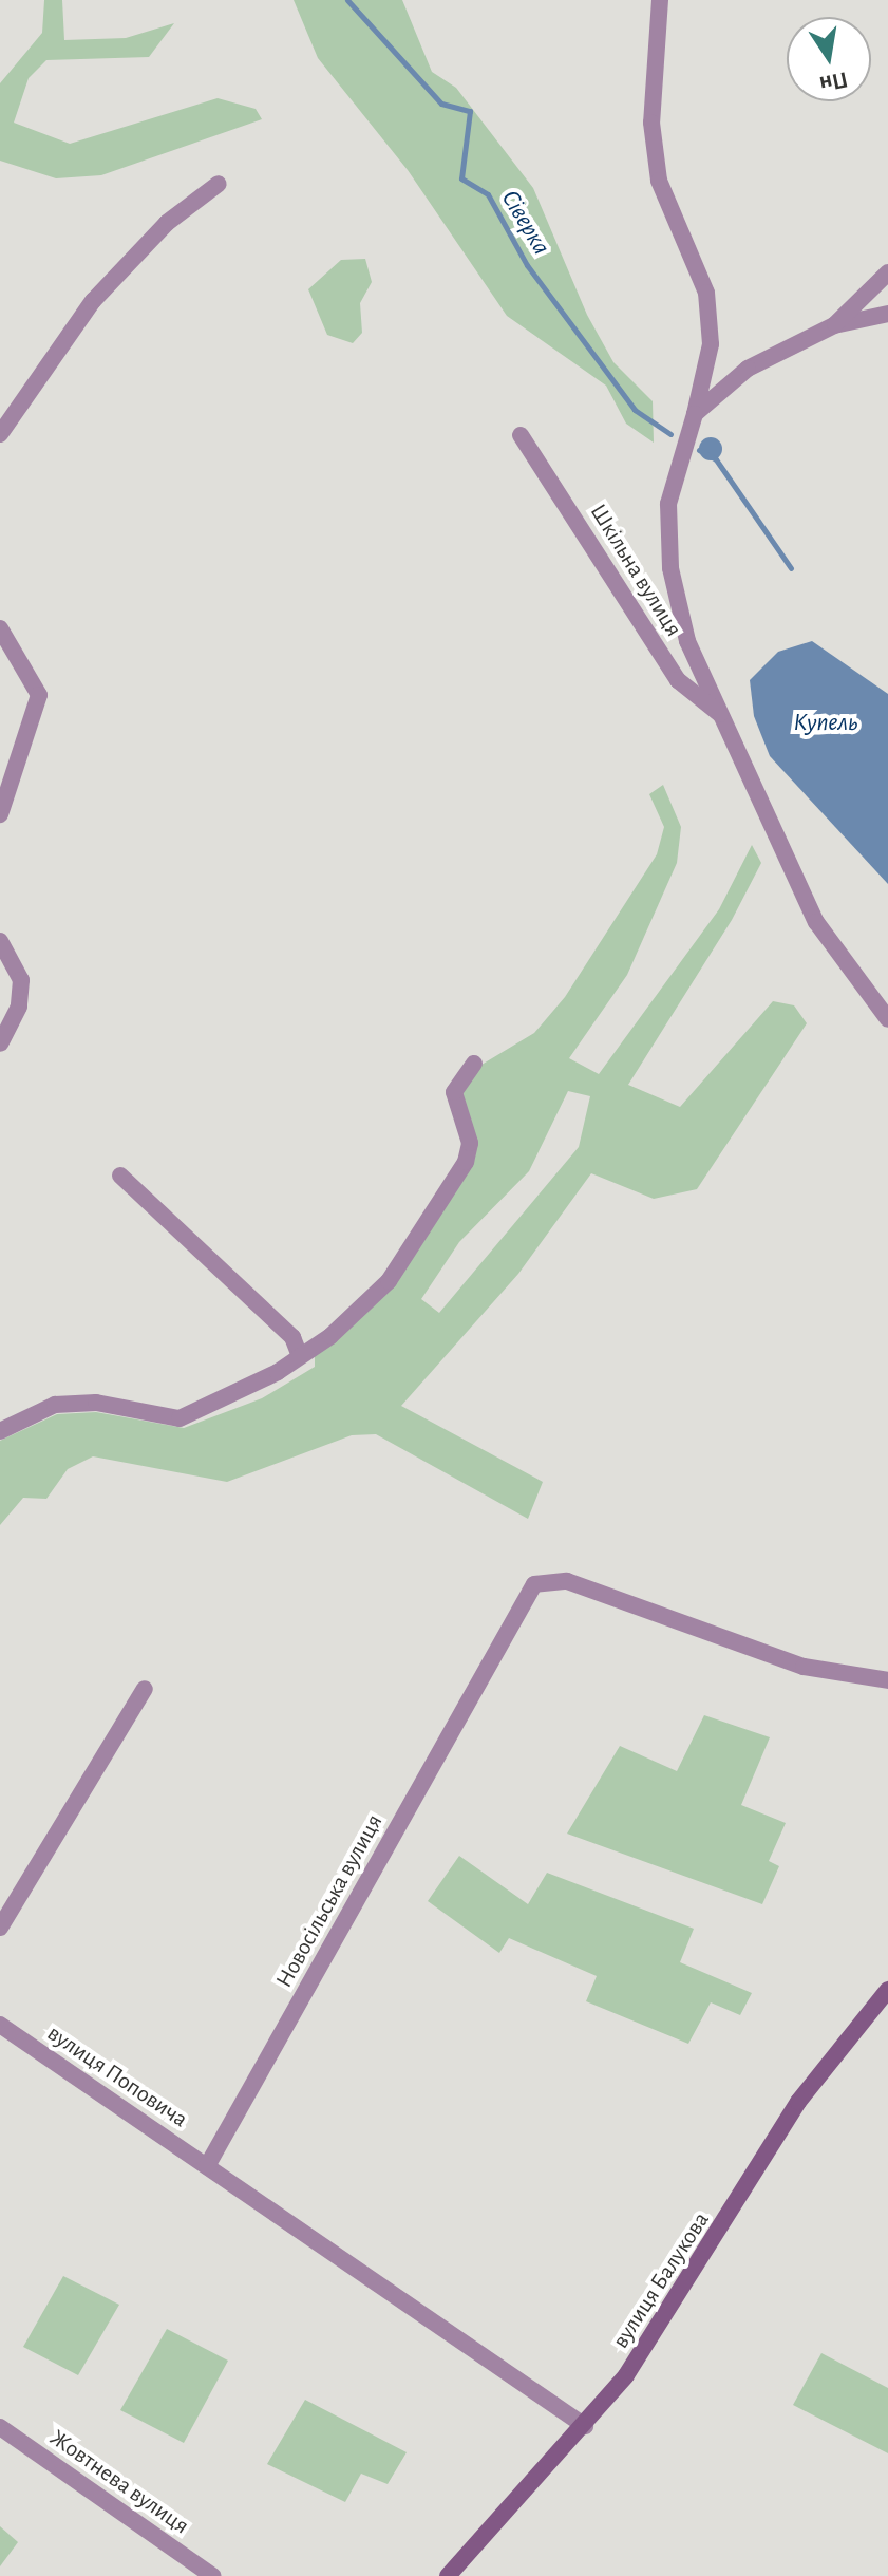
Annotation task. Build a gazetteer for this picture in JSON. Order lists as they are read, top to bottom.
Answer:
{
  "streets": {
    "main road": ["вулиця Балукова"],
    "street": [
      "Шкільна вулиця",
      "Новосільська вулиця",
      "вулиця Поповича",
      "Жовтнева вулиця"
    ]
  },
  "crossings": [
    ["Новосільська вулиця", "вулиця Поповича"]
  ],
  "water": ["Сіверка", "Купель"],
  "north": "bottom"
}
